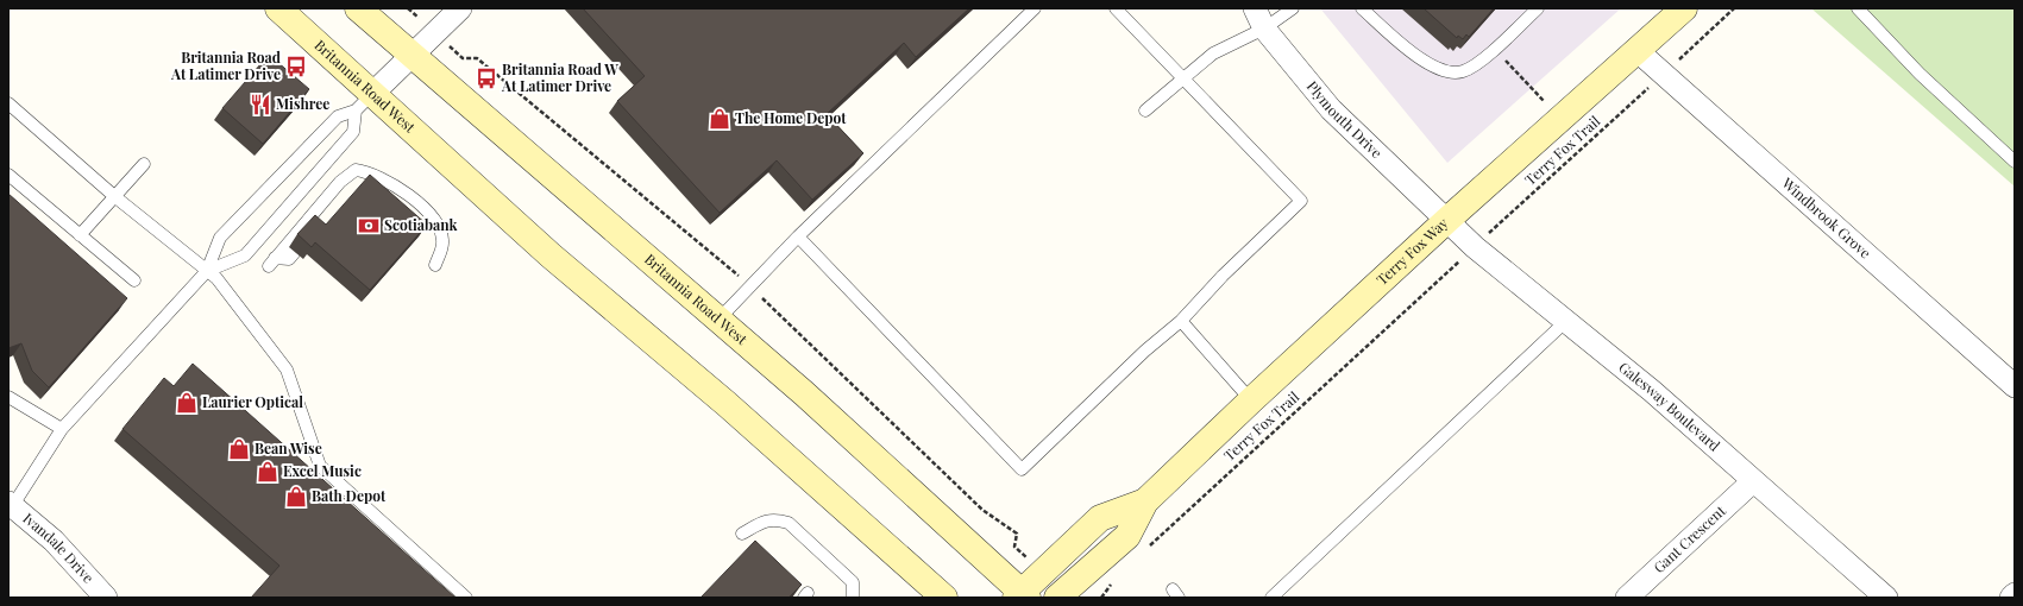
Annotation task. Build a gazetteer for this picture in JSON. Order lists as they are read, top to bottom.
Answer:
{
  "streets": {
    "main road": ["Britannia Road West", "Terry Fox Way"],
    "street": [
      "Plymouth Drive",
      "Windbrook Grove",
      "Galesway Boulevard",
      "Gant Crescent",
      "Ivandale Drive"
    ],
    "path": ["Terry Fox Trail"]
  },
  "crossings": [
    ["Britannia Road West", "Terry Fox Way"],
    ["Plymouth Drive", "Terry Fox Way"],
    ["Plymouth Drive", "Galesway Boulevard"],
    ["Windbrook Grove", "Terry Fox Way"],
    ["Terry Fox Way", "Galesway Boulevard"],
    ["Galesway Boulevard", "Gant Crescent"]
  ],
  "places": {
    "bus stop": ["Britannia Road At Latimer Drive", "Britannia Road W At Latimer Drive"],
    "restaurant": ["Mishree"],
    "shop": [
      "The Home Depot",
      "Laurier Optical",
      "Bean Wise",
      "Excel Music",
      "Bath Depot"
    ],
    "bank": ["Scotiabank"]
  }
}
